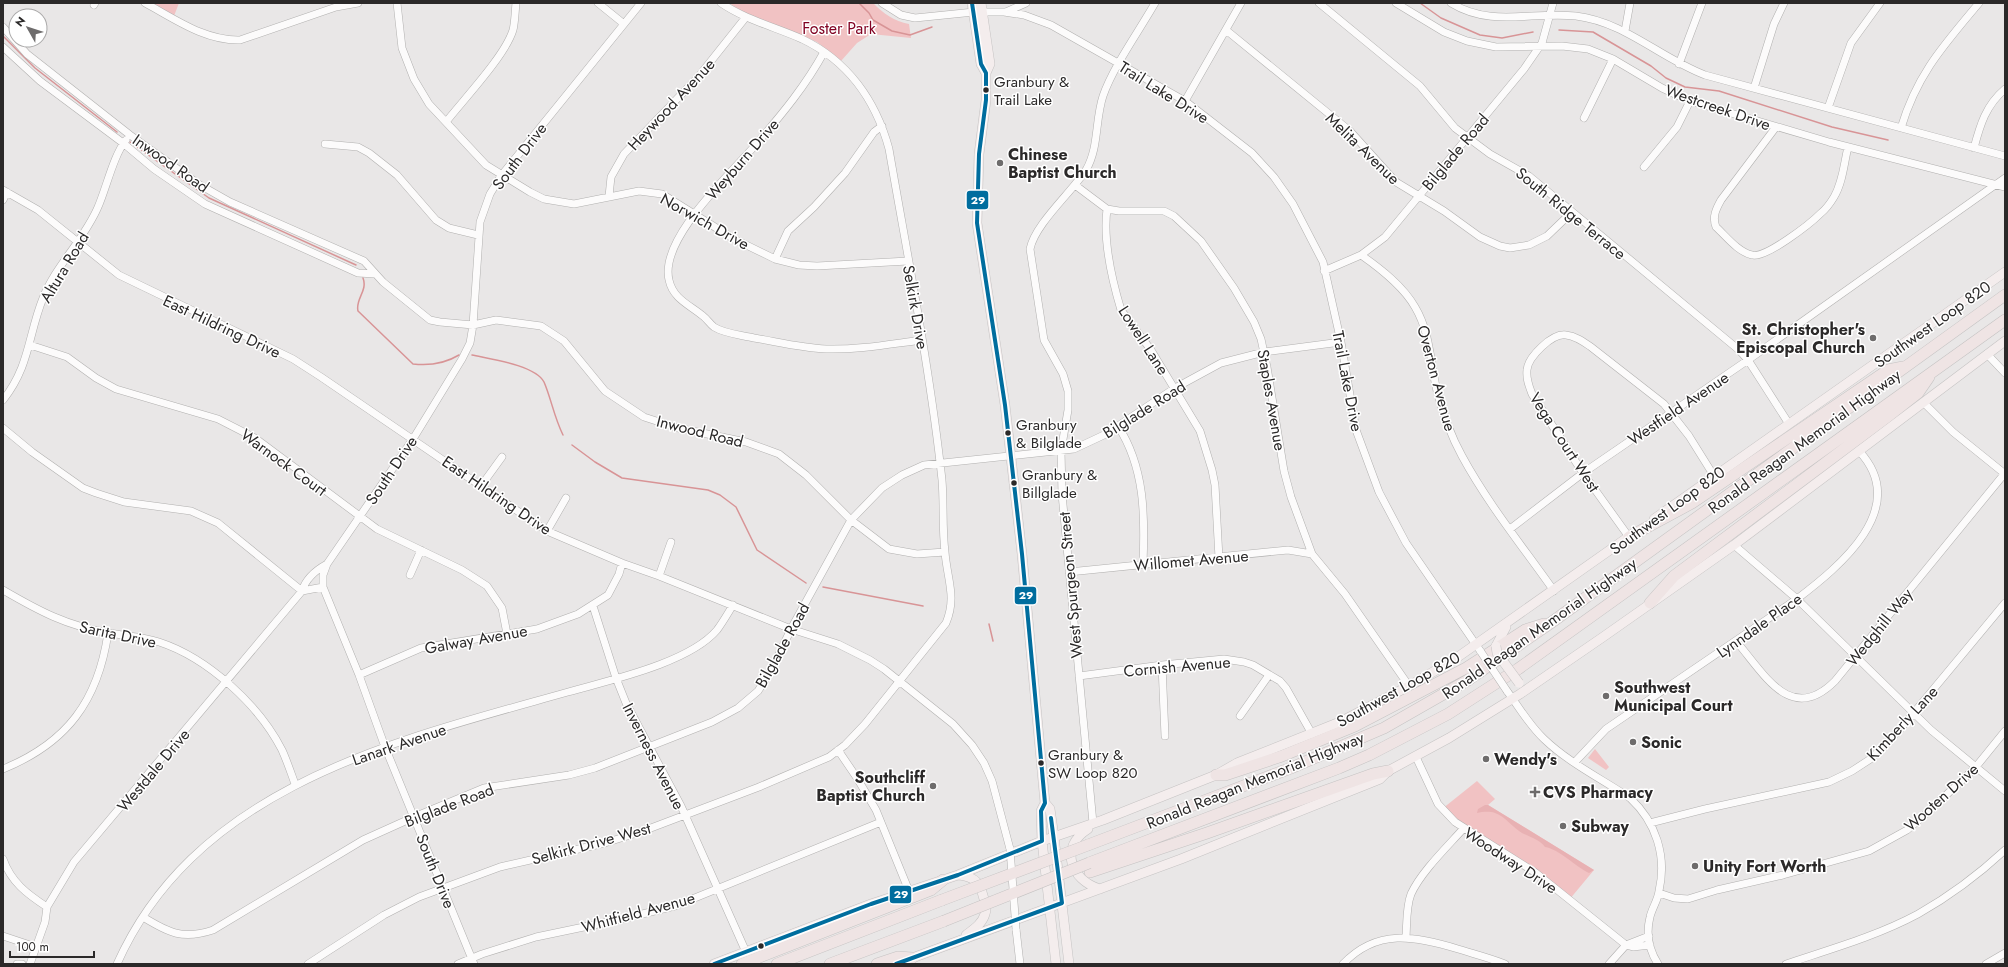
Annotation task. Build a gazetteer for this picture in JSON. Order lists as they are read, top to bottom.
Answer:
{
  "streets": {
    "highway": ["Ronald Reagan Memorial Highway"],
    "main road": ["Southwest Loop 820"],
    "street": [
      "Trail Lake Drive",
      "Heywood Avenue",
      "Westcreek Drive",
      "Melita Avenue",
      "Bilglade Road",
      "South Drive",
      "Weyburn Drive",
      "Inwood Road",
      "South Ridge Terrace",
      "Norwich Drive",
      "Altura Road",
      "Selkirk Drive",
      "East Hildring Drive",
      "Lowell Lane",
      "Overton Avenue",
      "Staples Avenue",
      "Westfield Avenue",
      "Vega Court West",
      "Warnock Court",
      "Willomet Avenue",
      "West Spurgeon Street",
      "Lynndale Place",
      "Wedghill Way",
      "Sarita Drive",
      "Galway Avenue",
      "Cornish Avenue",
      "Kimberly Lane",
      "Lanark Avenue",
      "Inverness Avenue",
      "Westdale Drive",
      "Wooten Drive",
      "Selkirk Drive West",
      "Woodway Drive",
      "Whitfield Avenue"
    ]
  },
  "crossings": [
    ["Trail Lake Drive", "Bilglade Road"],
    ["Trail Lake Drive", "Southwest Loop 820"],
    ["Trail Lake Drive", "West Spurgeon Street"],
    ["Trail Lake Drive", "Lynndale Place"],
    ["Trail Lake Drive", "Kimberly Lane"],
    ["Trail Lake Drive", "Wooten Drive"],
    ["Heywood Avenue", "Norwich Drive"],
    ["Heywood Avenue", "Selkirk Drive"],
    ["Westcreek Drive", "Bilglade Road"],
    ["Westcreek Drive", "Westfield Avenue"],
    ["Melita Avenue", "Bilglade Road"],
    ["Melita Avenue", "South Ridge Terrace"],
    ["Bilglade Road", "South Drive"],
    ["Bilglade Road", "Inwood Road"],
    ["Bilglade Road", "South Ridge Terrace"],
    ["Bilglade Road", "Selkirk Drive"],
    ["Bilglade Road", "East Hildring Drive"],
    ["Bilglade Road", "Lowell Lane"],
    ["Bilglade Road", "Overton Avenue"],
    ["Bilglade Road", "Staples Avenue"],
    ["Bilglade Road", "West Spurgeon Street"],
    ["Bilglade Road", "Lanark Avenue"],
    ["Bilglade Road", "Inverness Avenue"],
    ["South Drive", "Inwood Road"],
    ["South Drive", "Norwich Drive"],
    ["South Drive", "East Hildring Drive"],
    ["South Drive", "Warnock Court"],
    ["South Drive", "Galway Avenue"],
    ["South Drive", "Lanark Avenue"],
    ["South Drive", "Westdale Drive"],
    ["South Drive", "Selkirk Drive West"],
    ["South Drive", "Whitfield Avenue"],
    ["Weyburn Drive", "Norwich Drive"],
    ["Weyburn Drive", "Selkirk Drive"],
    ["Inwood Road", "Altura Road"],
    ["Inwood Road", "Selkirk Drive"],
    ["South Ridge Terrace", "Southwest Loop 820"],
    ["South Ridge Terrace", "Westfield Avenue"],
    ["Norwich Drive", "Selkirk Drive"],
    ["Altura Road", "East Hildring Drive"],
    ["Altura Road", "Warnock Court"],
    ["Selkirk Drive", "East Hildring Drive"],
    ["Selkirk Drive", "Selkirk Drive West"],
    ["Southwest Loop 820", "Overton Avenue"],
    ["Southwest Loop 820", "Staples Avenue"],
    ["Southwest Loop 820", "Vega Court West"],
    ["Southwest Loop 820", "West Spurgeon Street"],
    ["Southwest Loop 820", "Cornish Avenue"],
    ["Southwest Loop 820", "Inverness Avenue"],
    ["East Hildring Drive", "Lanark Avenue"],
    ["East Hildring Drive", "Selkirk Drive West"],
    ["Lowell Lane", "Staples Avenue"],
    ["Lowell Lane", "Willomet Avenue"],
    ["Overton Avenue", "Westfield Avenue"],
    ["Staples Avenue", "Willomet Avenue"],
    ["Westfield Avenue", "Vega Court West"],
    ["Warnock Court", "Galway Avenue"],
    ["Willomet Avenue", "West Spurgeon Street"],
    ["West Spurgeon Street", "Cornish Avenue"],
    ["Lynndale Place", "Wedghill Way"],
    ["Sarita Drive", "Lanark Avenue"],
    ["Sarita Drive", "Westdale Drive"],
    ["Galway Avenue", "Inverness Avenue"],
    ["Lanark Avenue", "Inverness Avenue"],
    ["Inverness Avenue", "Selkirk Drive West"],
    ["Inverness Avenue", "Whitfield Avenue"]
  ],
  "parks": ["Foster Park"],
  "places": {
    "other": [
      "Granbury & Trail Lake",
      "Chinese Baptist Church",
      "St. Christopher's Episcopal Church",
      "Granbury & Bilglade",
      "Granbury & Billglade",
      "Southwest Municipal Court",
      "Sonic",
      "Wendy's",
      "Granbury & SW Loop 820",
      "Southcliff Baptist Church",
      "Subway",
      "Unity Fort Worth"
    ],
    "health": ["CVS Pharmacy"]
  },
  "lines": ["transit line 29"],
  "scale_bar": "100 m",
  "north": "top left"
}
